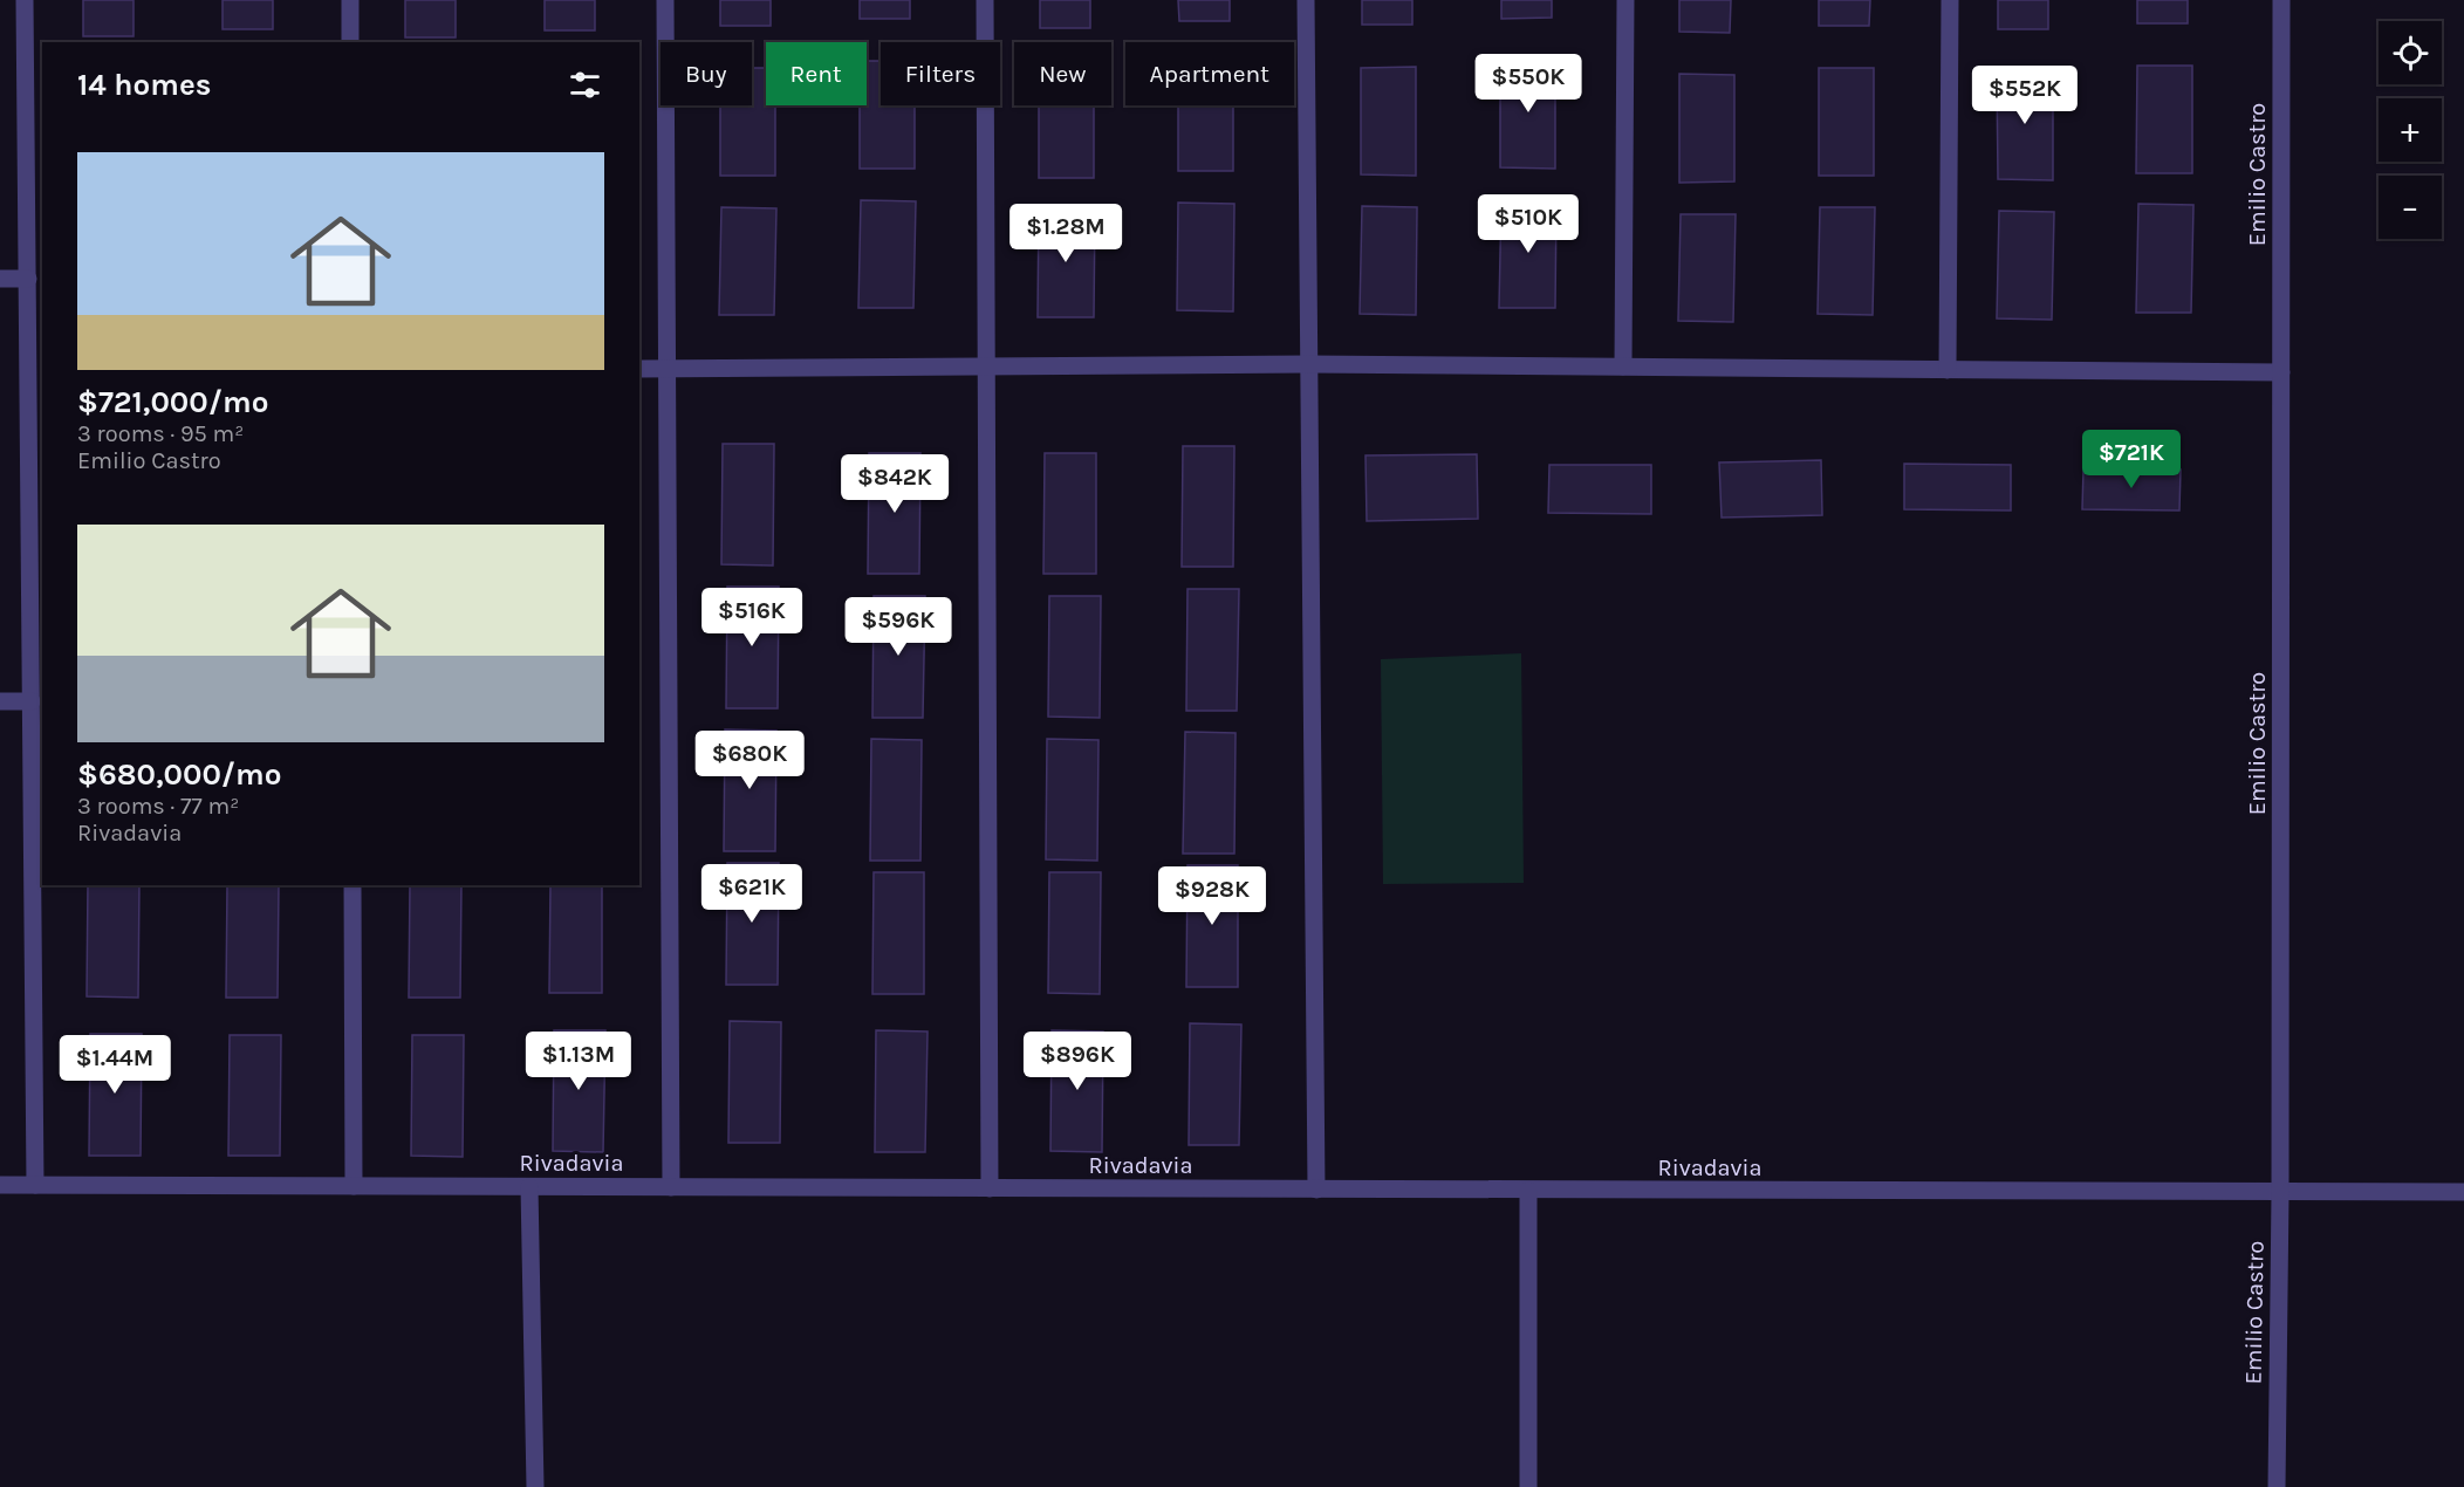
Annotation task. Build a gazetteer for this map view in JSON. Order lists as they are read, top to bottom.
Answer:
{
  "streets": {
    "street": ["Emilio Castro", "Rivadavia"]
  },
  "crossings": [
    ["Emilio Castro", "Rivadavia"]
  ],
  "page": {
    "map_buttons": ["+", "−"],
    "chip": [
      "Buy",
      "Rent",
      "Filters",
      "New",
      "Apartment"
    ],
    "heading": "14 homes",
    "price": [
      "$550K",
      "$552K",
      "$510K",
      "$1.28M",
      "$721K",
      "$842K",
      "$516K",
      "$596K",
      "$680K",
      "$621K",
      "$928K",
      "$1.13M",
      "$896K",
      "$1.44M"
    ],
    "list": [
      {
        "name": "$721,000/mo",
        "note": "3 rooms · 95 m² · Emilio Castro"
      },
      {
        "name": "$680,000/mo",
        "note": "3 rooms · 77 m² · Rivadavia"
      }
    ]
  }
}
